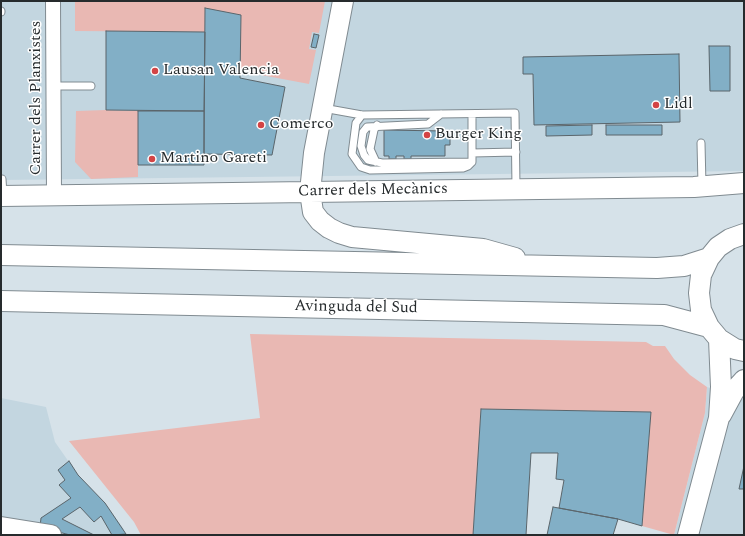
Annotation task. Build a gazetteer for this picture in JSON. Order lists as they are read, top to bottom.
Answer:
{
  "streets": {
    "main road": ["Carrer dels Mecànics", "Avinguda del Sud"],
    "street": ["Carrer dels Planxistes"]
  },
  "crossings": [
    ["Carrer dels Planxistes", "Carrer dels Mecànics"]
  ],
  "places": [
    "Lausan Valencia",
    "Lidl",
    "Comerco",
    "Burger King",
    "Martino Gareti"
  ]
}
